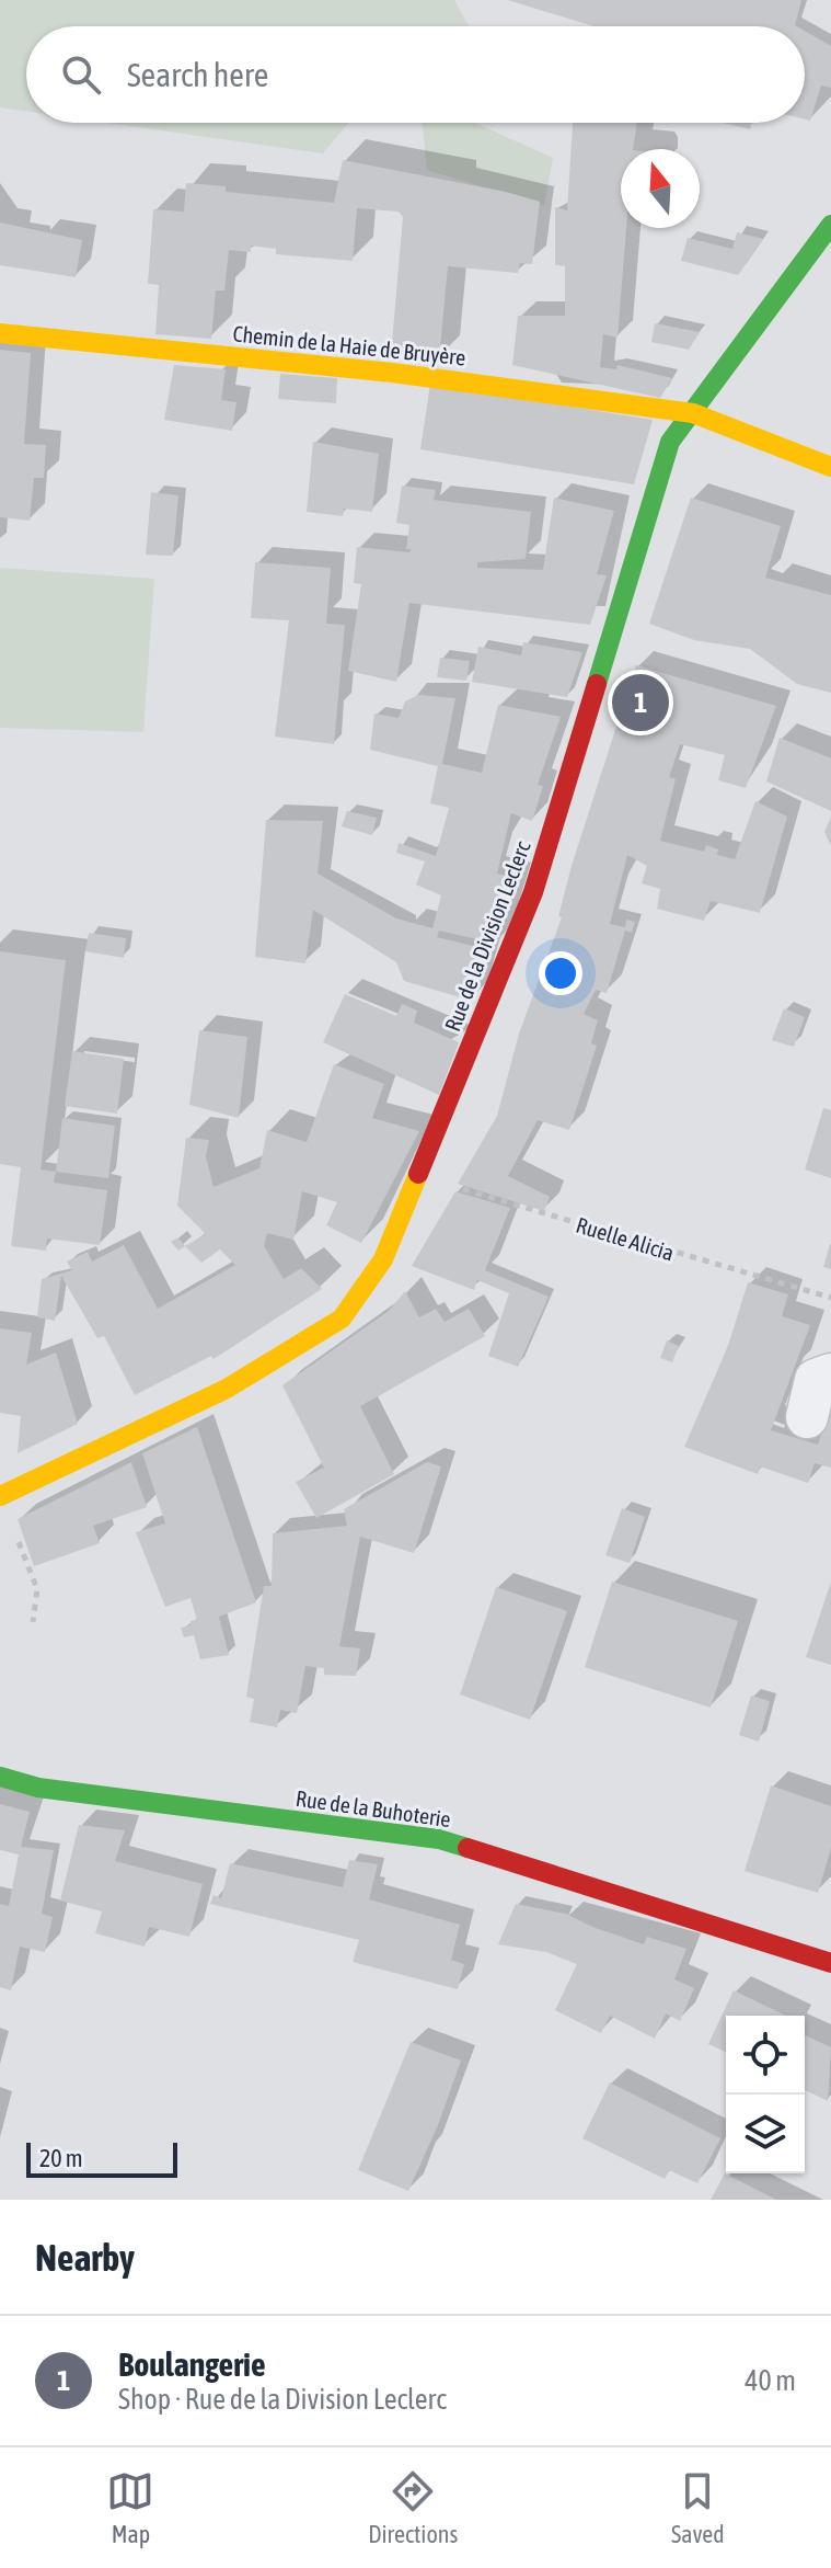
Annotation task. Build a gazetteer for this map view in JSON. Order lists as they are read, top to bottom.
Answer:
{
  "streets": {
    "main road": ["Chemin de la Haie de Bruyère", "Rue de la Division Leclerc", "Rue de la Buhoterie"],
    "path": ["Ruelle Alicia"]
  },
  "crossings": [
    ["Chemin de la Haie de Bruyère", "Rue de la Division Leclerc"],
    ["Rue de la Division Leclerc", "Ruelle Alicia"]
  ],
  "scale_bar": "20 m",
  "north": "top",
  "page": {
    "search": "Search here",
    "pins": "1",
    "scale": "20 m",
    "heading": "Nearby",
    "list": [
      {
        "mark": "1",
        "name": "Boulangerie",
        "note": "Shop · Rue de la Division Leclerc",
        "value": "40 m"
      }
    ],
    "nav": ["Map", "Directions", "Saved"]
  }
}
